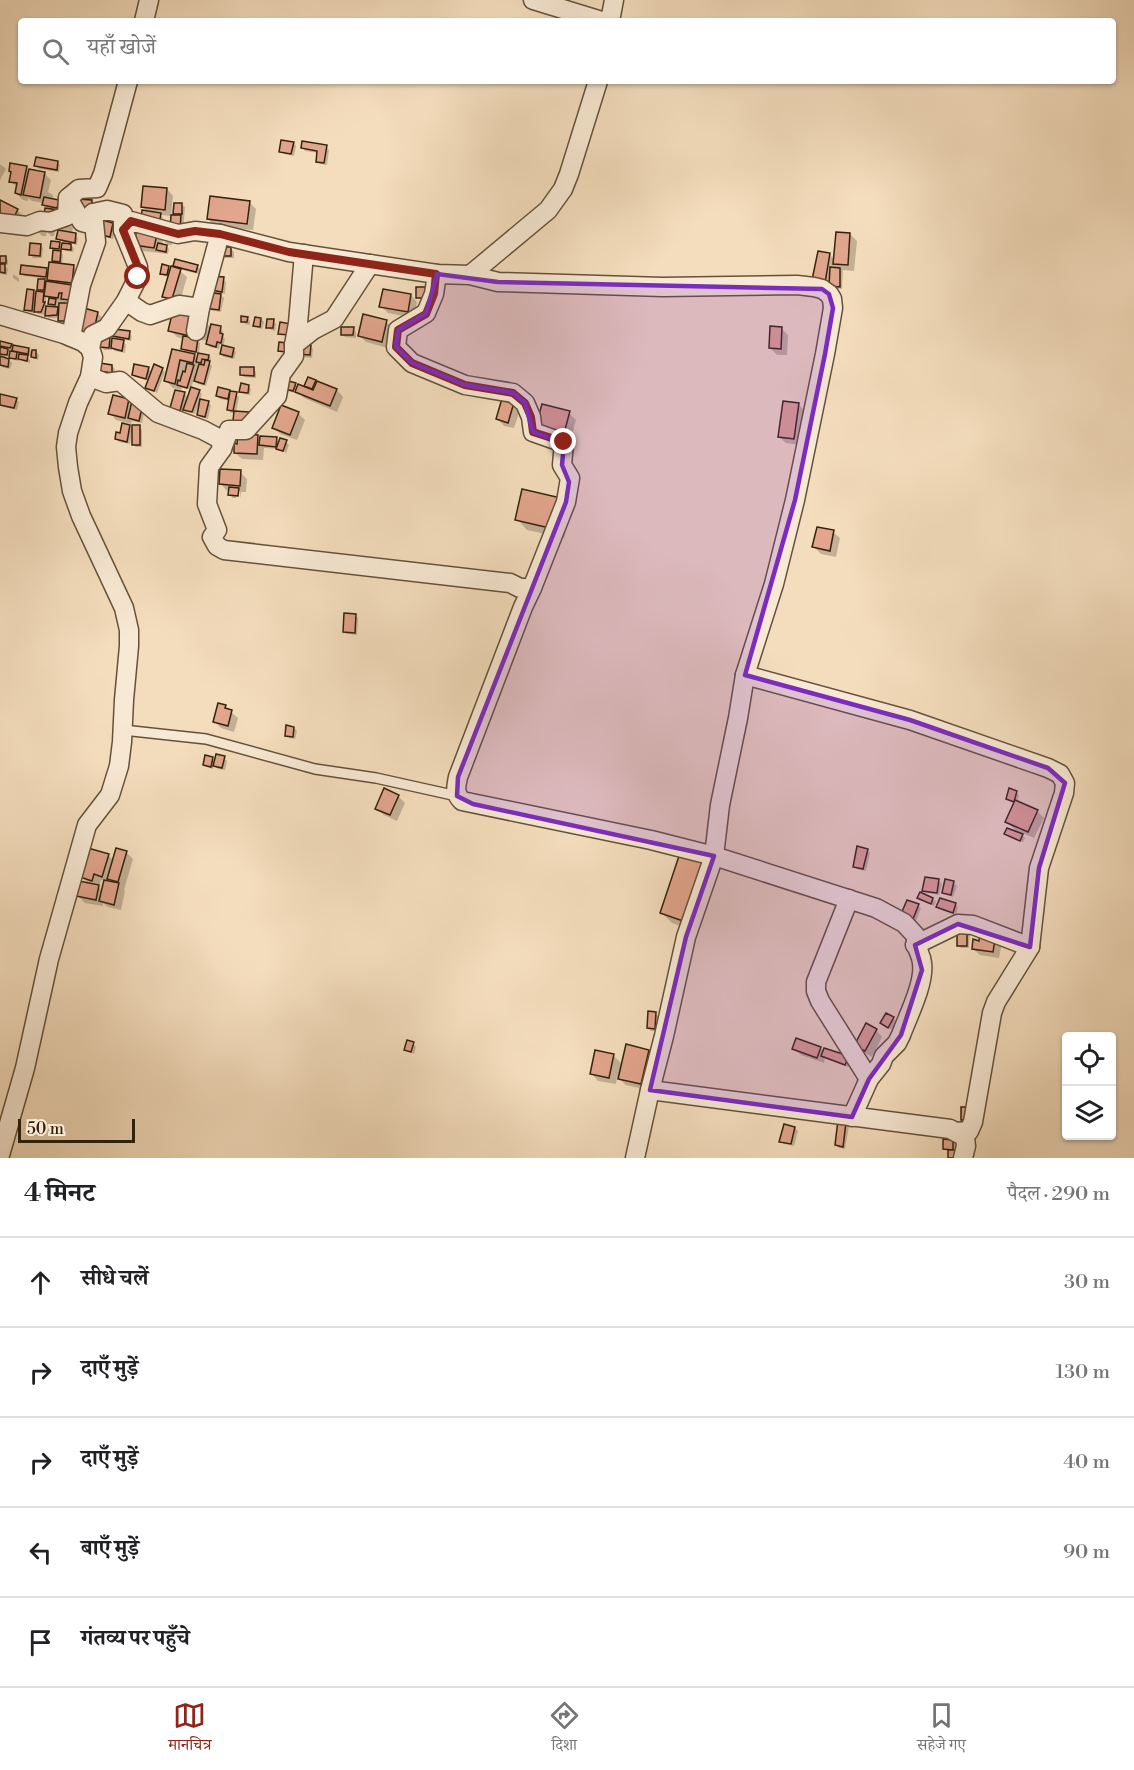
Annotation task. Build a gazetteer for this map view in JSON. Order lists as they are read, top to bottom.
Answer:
{
  "scale_bar": "50 m",
  "page": {
    "search": "यहाँ खोजें",
    "scale": "50 m",
    "heading": ["4 मिनट", "पैदल · 290 m"],
    "list": [
      ["सीधे चलें", "30 m"],
      ["दाएँ मुड़ें", "130 m"],
      ["दाएँ मुड़ें", "40 m"],
      ["बाएँ मुड़ें", "90 m"],
      "गंतव्य पर पहुँचे"
    ],
    "nav": ["मानचित्र", "दिशा", "सहेजे गए"]
  }
}
